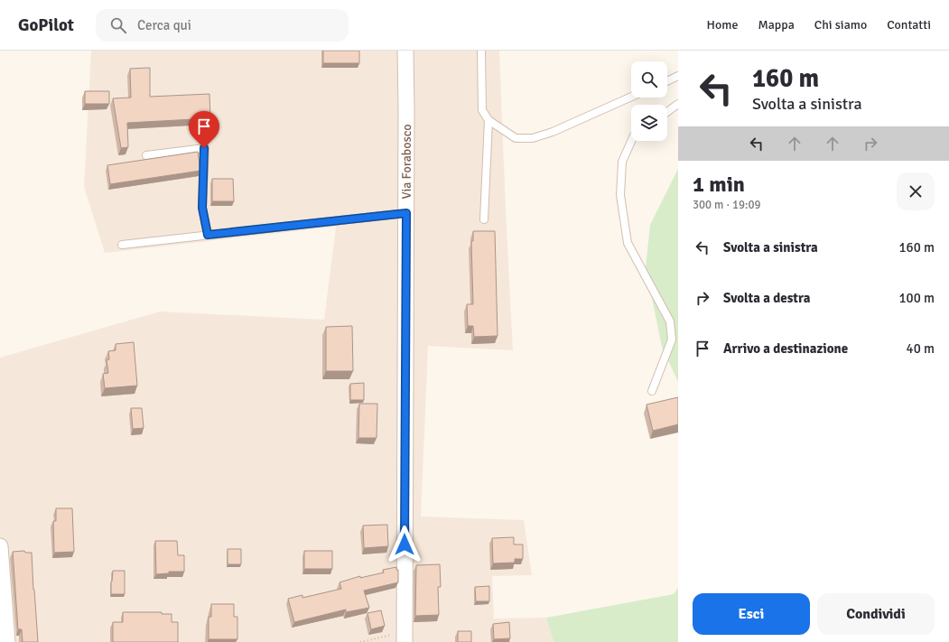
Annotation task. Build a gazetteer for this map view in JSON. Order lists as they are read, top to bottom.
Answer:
{
  "streets": {
    "street": ["Via Forabosco"]
  },
  "page": {
    "header": "GoPilot",
    "search": "Cerca qui",
    "nav": [
      "Home",
      "Mappa",
      "Chi siamo",
      "Contatti"
    ],
    "turn": ["160 m", "Svolta a sinistra"],
    "heading": ["1 min", "300 m · 19:09"],
    "list": [
      {
        "name": "Svolta a sinistra",
        "value": "160 m"
      },
      {
        "name": "Svolta a destra",
        "value": "100 m"
      },
      {
        "name": "Arrivo a destinazione",
        "value": "40 m"
      }
    ],
    "buttons": ["Esci", "Condividi"]
  }
}
